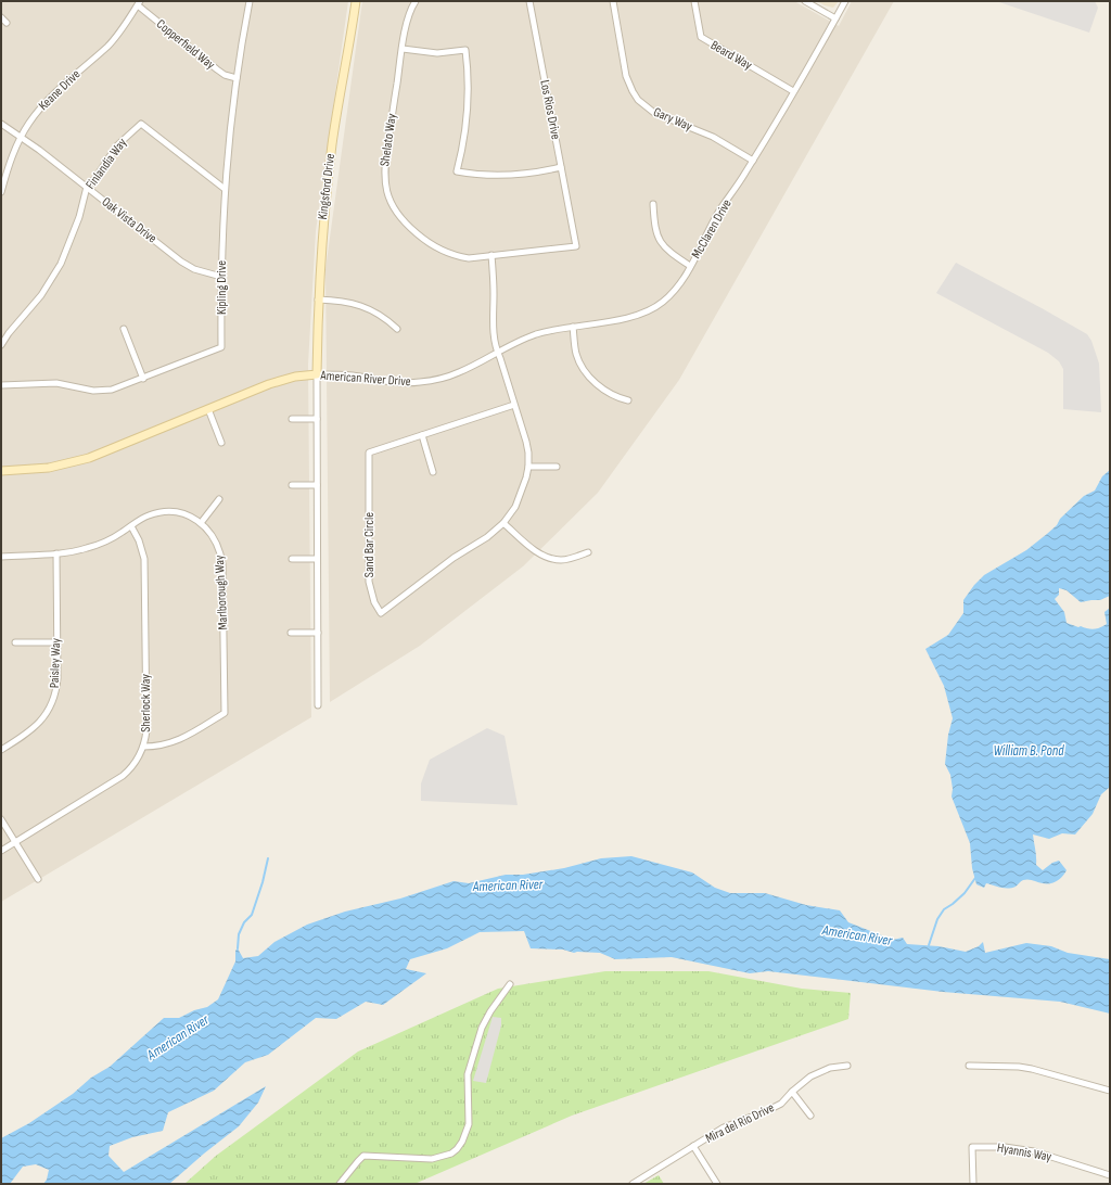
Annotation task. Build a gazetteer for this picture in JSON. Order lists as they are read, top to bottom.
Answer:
{
  "streets": {
    "street": [
      "Copperfield Way",
      "Beard Way",
      "Keane Drive",
      "Los Rios Drive",
      "Gary Way",
      "Shelato Way",
      "Finlandia Way",
      "Kingsford Drive",
      "Oak Vista Drive",
      "McClaren Drive",
      "Kipling Drive",
      "American River Drive",
      "Sand Bar Circle",
      "Marlborough Way",
      "Paisley Way",
      "Sherlock Way",
      "Mira del Rio Drive",
      "Hyannis Way"
    ]
  },
  "crossings": [
    ["Copperfield Way", "Keane Drive"],
    ["Copperfield Way", "Kipling Drive"],
    ["Beard Way", "McClaren Drive"],
    ["Keane Drive", "Oak Vista Drive"],
    ["Los Rios Drive", "Shelato Way"],
    ["Gary Way", "McClaren Drive"],
    ["Finlandia Way", "Oak Vista Drive"],
    ["Finlandia Way", "Kipling Drive"],
    ["Kingsford Drive", "American River Drive"],
    ["Oak Vista Drive", "Kipling Drive"],
    ["McClaren Drive", "American River Drive"],
    ["Marlborough Way", "Paisley Way"],
    ["Marlborough Way", "Sherlock Way"]
  ],
  "water": ["William B. Pond", "American River"]
}
